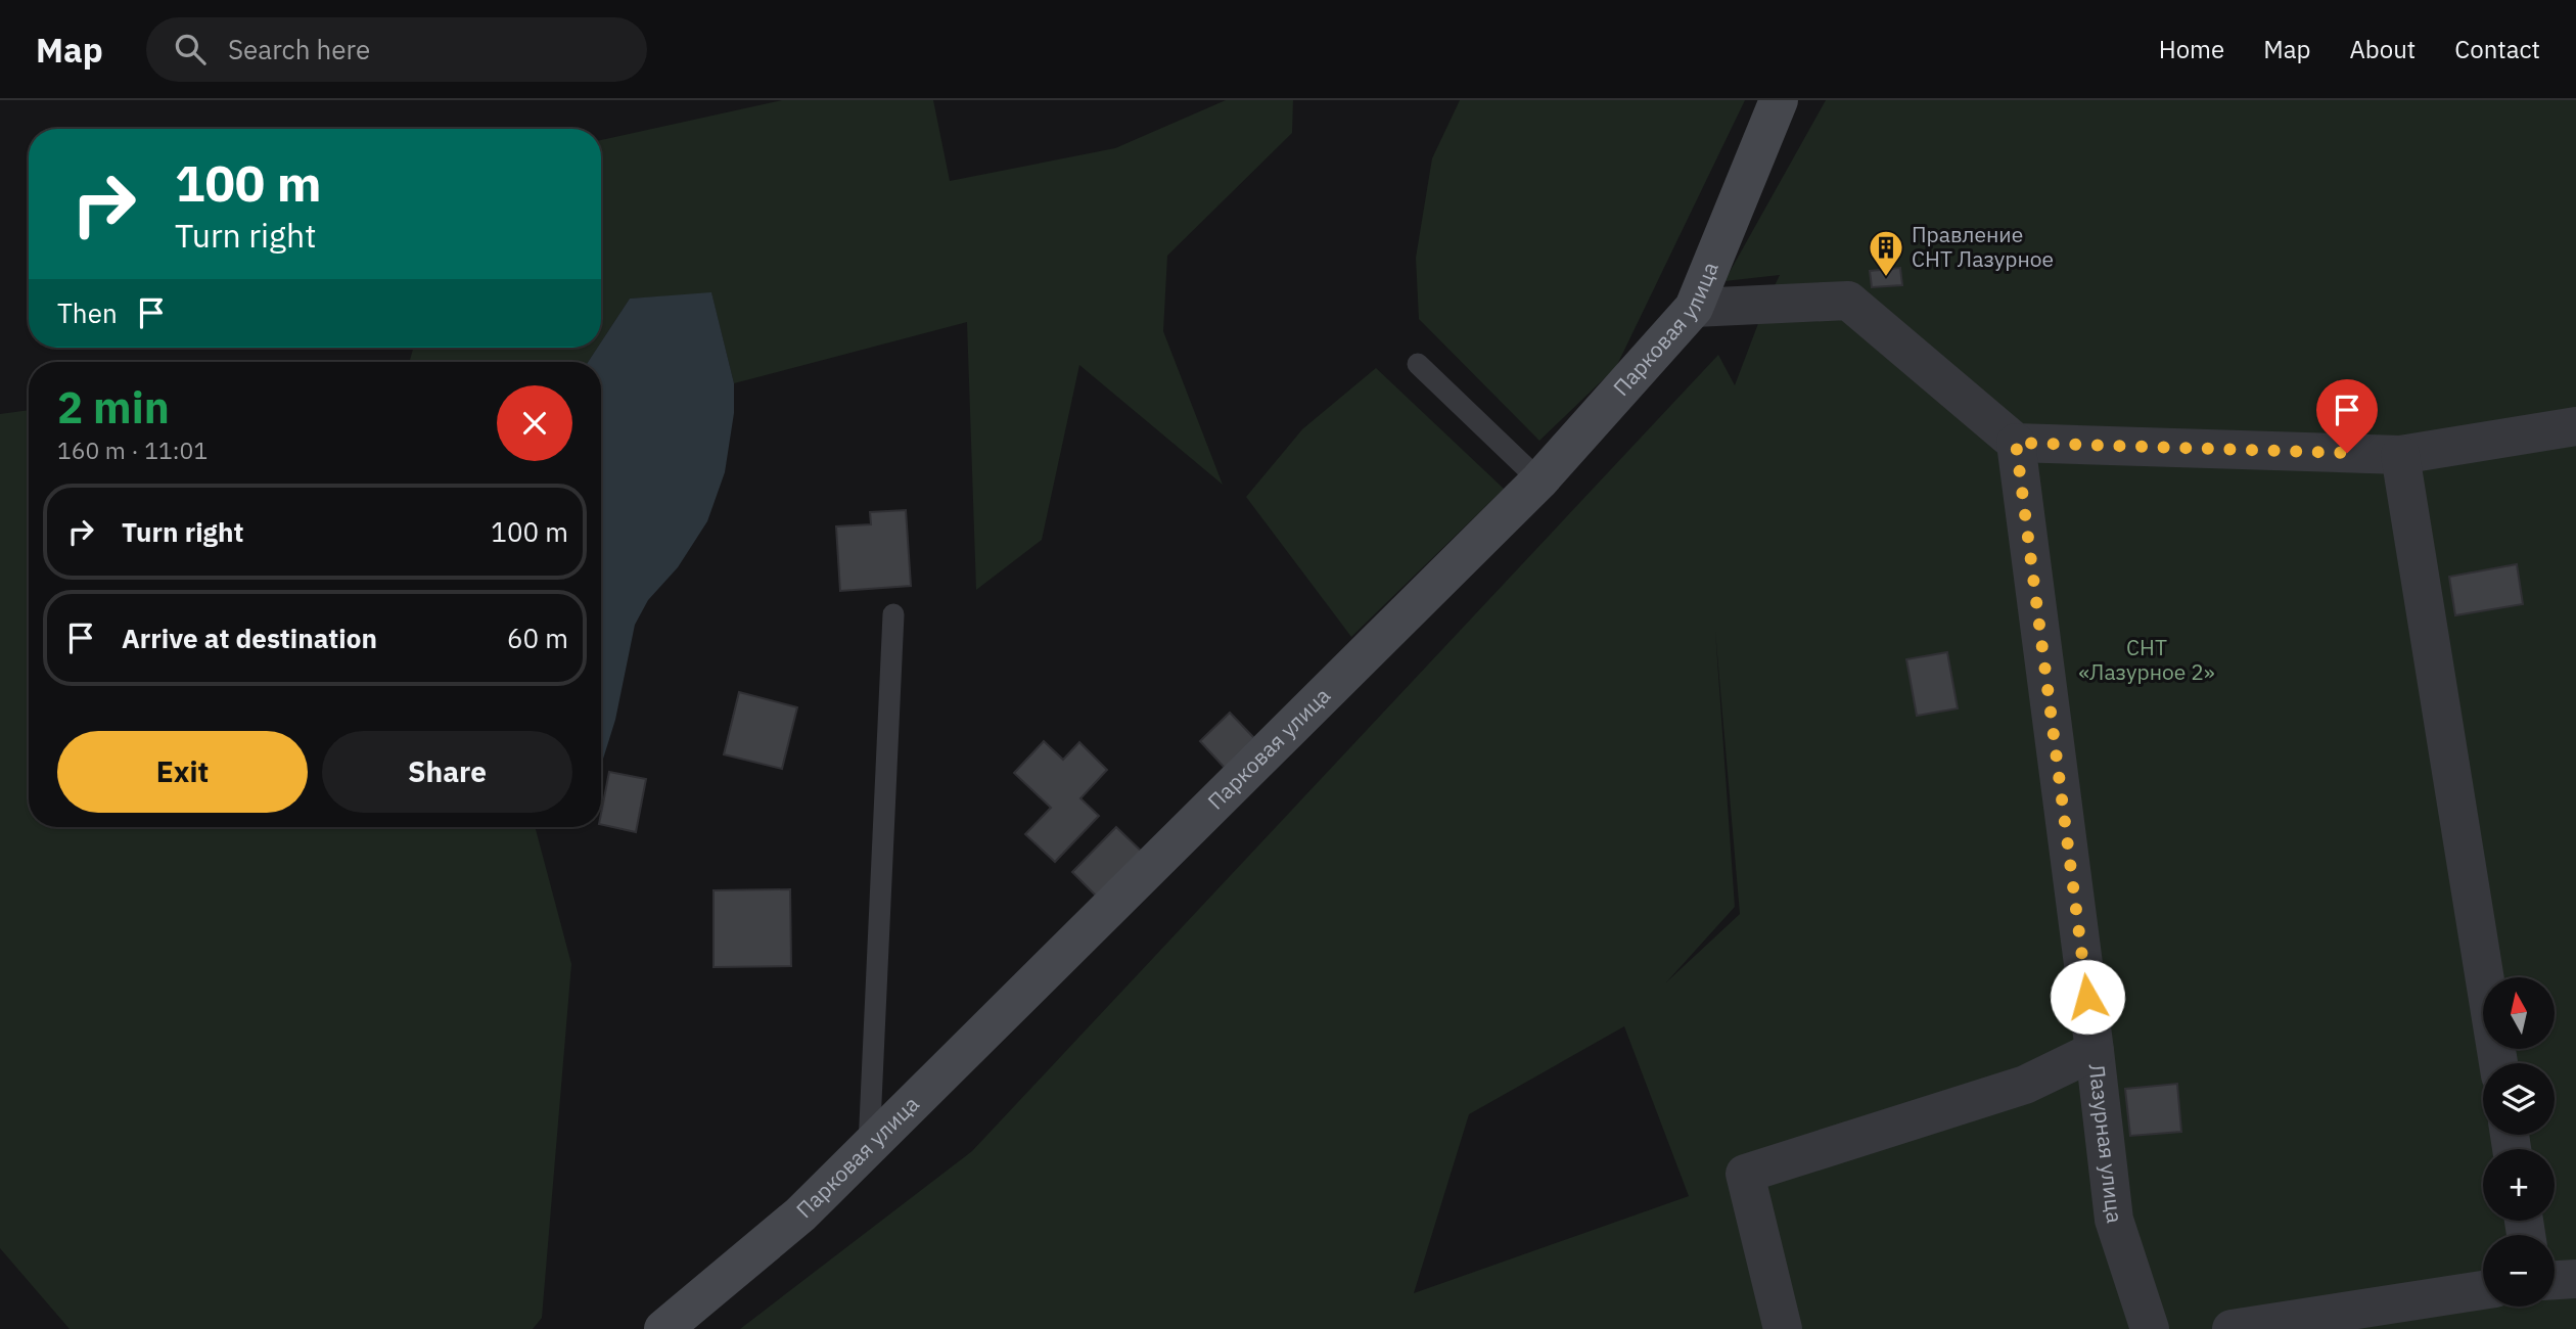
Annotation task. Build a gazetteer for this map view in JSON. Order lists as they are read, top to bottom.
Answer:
{
  "streets": {
    "street": ["Парковая улица", "Лазурная улица"]
  },
  "parks": ["СНТ «Лазурное 2»"],
  "places": {
    "building": ["Правление СНТ Лазурное"]
  },
  "north": "top",
  "page": {
    "header": "Map",
    "search": "Search here",
    "nav": [
      "Home",
      "Map",
      "About",
      "Contact"
    ],
    "turn": ["100 m", "Turn right"],
    "then": "Then",
    "heading": ["2 min", "160 m · 11:01"],
    "list": [
      {
        "name": "Turn right",
        "value": "100 m"
      },
      {
        "name": "Arrive at destination",
        "value": "60 m"
      }
    ],
    "buttons": ["Exit", "Share"],
    "map_buttons": ["+", "−"]
  }
}
